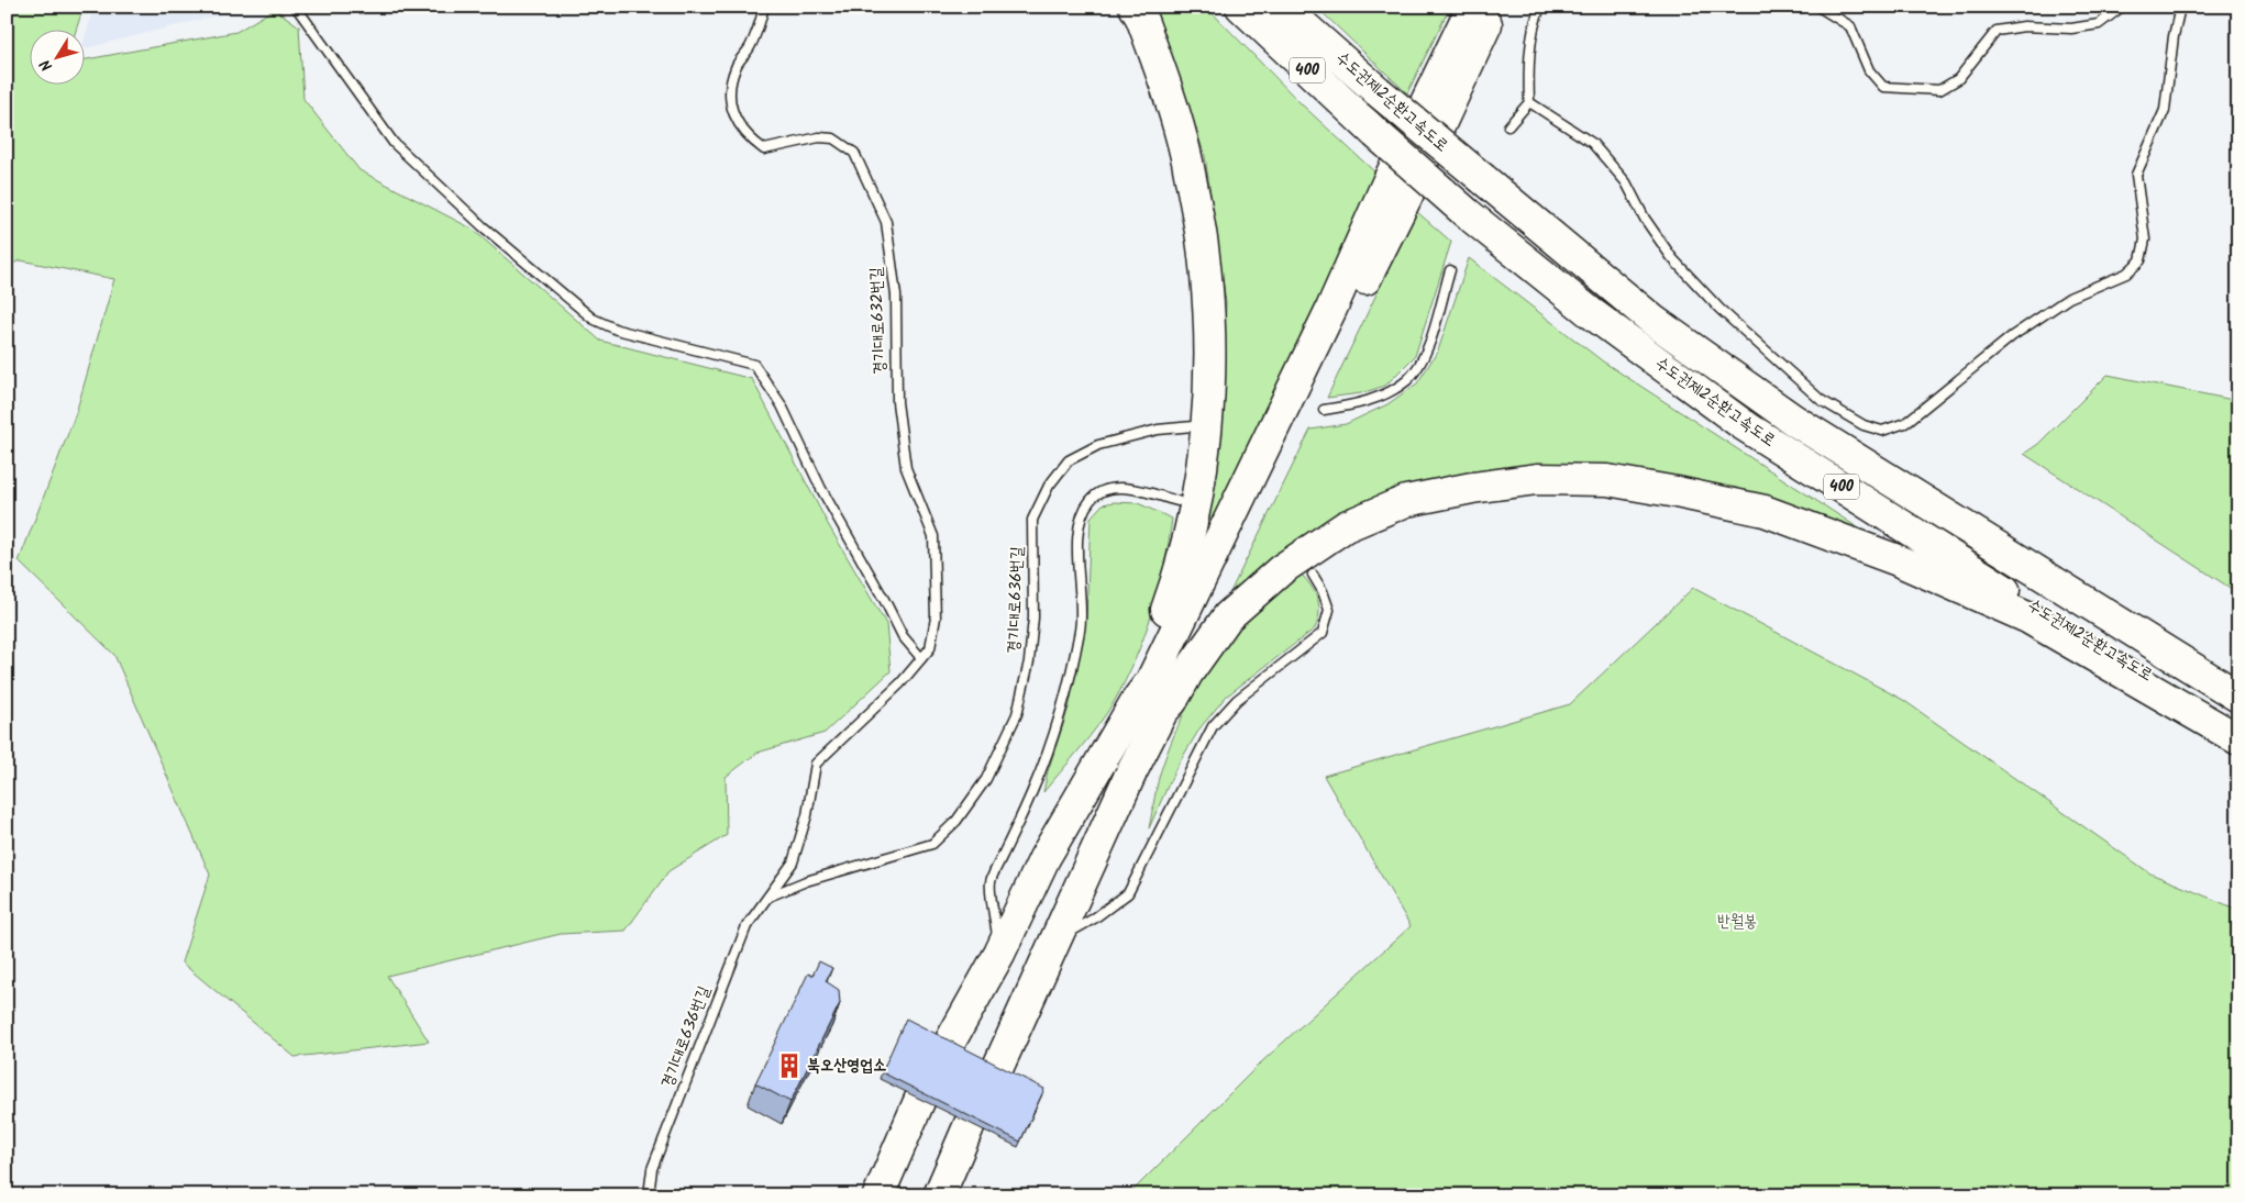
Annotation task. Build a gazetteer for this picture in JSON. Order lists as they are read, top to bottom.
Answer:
{
  "streets": {
    "highway": ["400", "수도권제2순환고속도로"],
    "lane": ["경기대로632번길", "경기대로636번길"]
  },
  "crossings": [
    ["경기대로632번길", "경기대로636번길"]
  ],
  "parks": ["반월봉"],
  "places": {
    "building": ["북오산영업소"]
  },
  "north": "bottom left"
}
